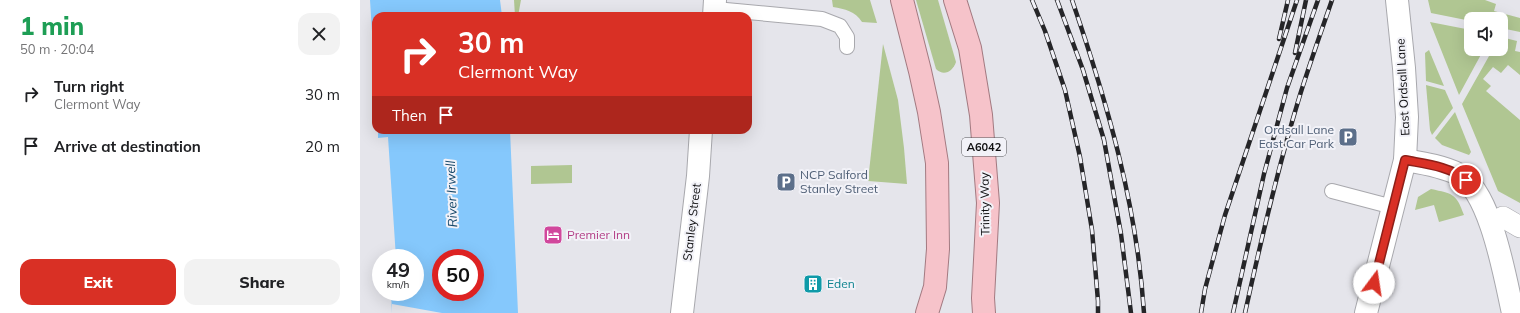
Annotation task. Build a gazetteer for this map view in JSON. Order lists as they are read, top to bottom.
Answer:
{
  "streets": {
    "highway": ["A6042", "Trinity Way"],
    "street": ["East Ordsall Lane", "Stanley Street"]
  },
  "water": ["River Irwell"],
  "places": {
    "parking": ["Ordsall Lane East Car Park", "NCP Salford Stanley Street"],
    "hotel": ["Premier Inn"],
    "building": ["Eden"]
  },
  "page": {
    "heading": ["1 min", "50 m · 20:04"],
    "turn": ["30 m", "Clermont Way"],
    "list": [
      {
        "name": "Turn right",
        "note": "Clermont Way",
        "value": "30 m"
      },
      {
        "name": "Arrive at destination",
        "value": "20 m"
      }
    ],
    "then": "Then",
    "speed": "49 km/h",
    "limit": "50",
    "buttons": ["Exit", "Share"]
  }
}
